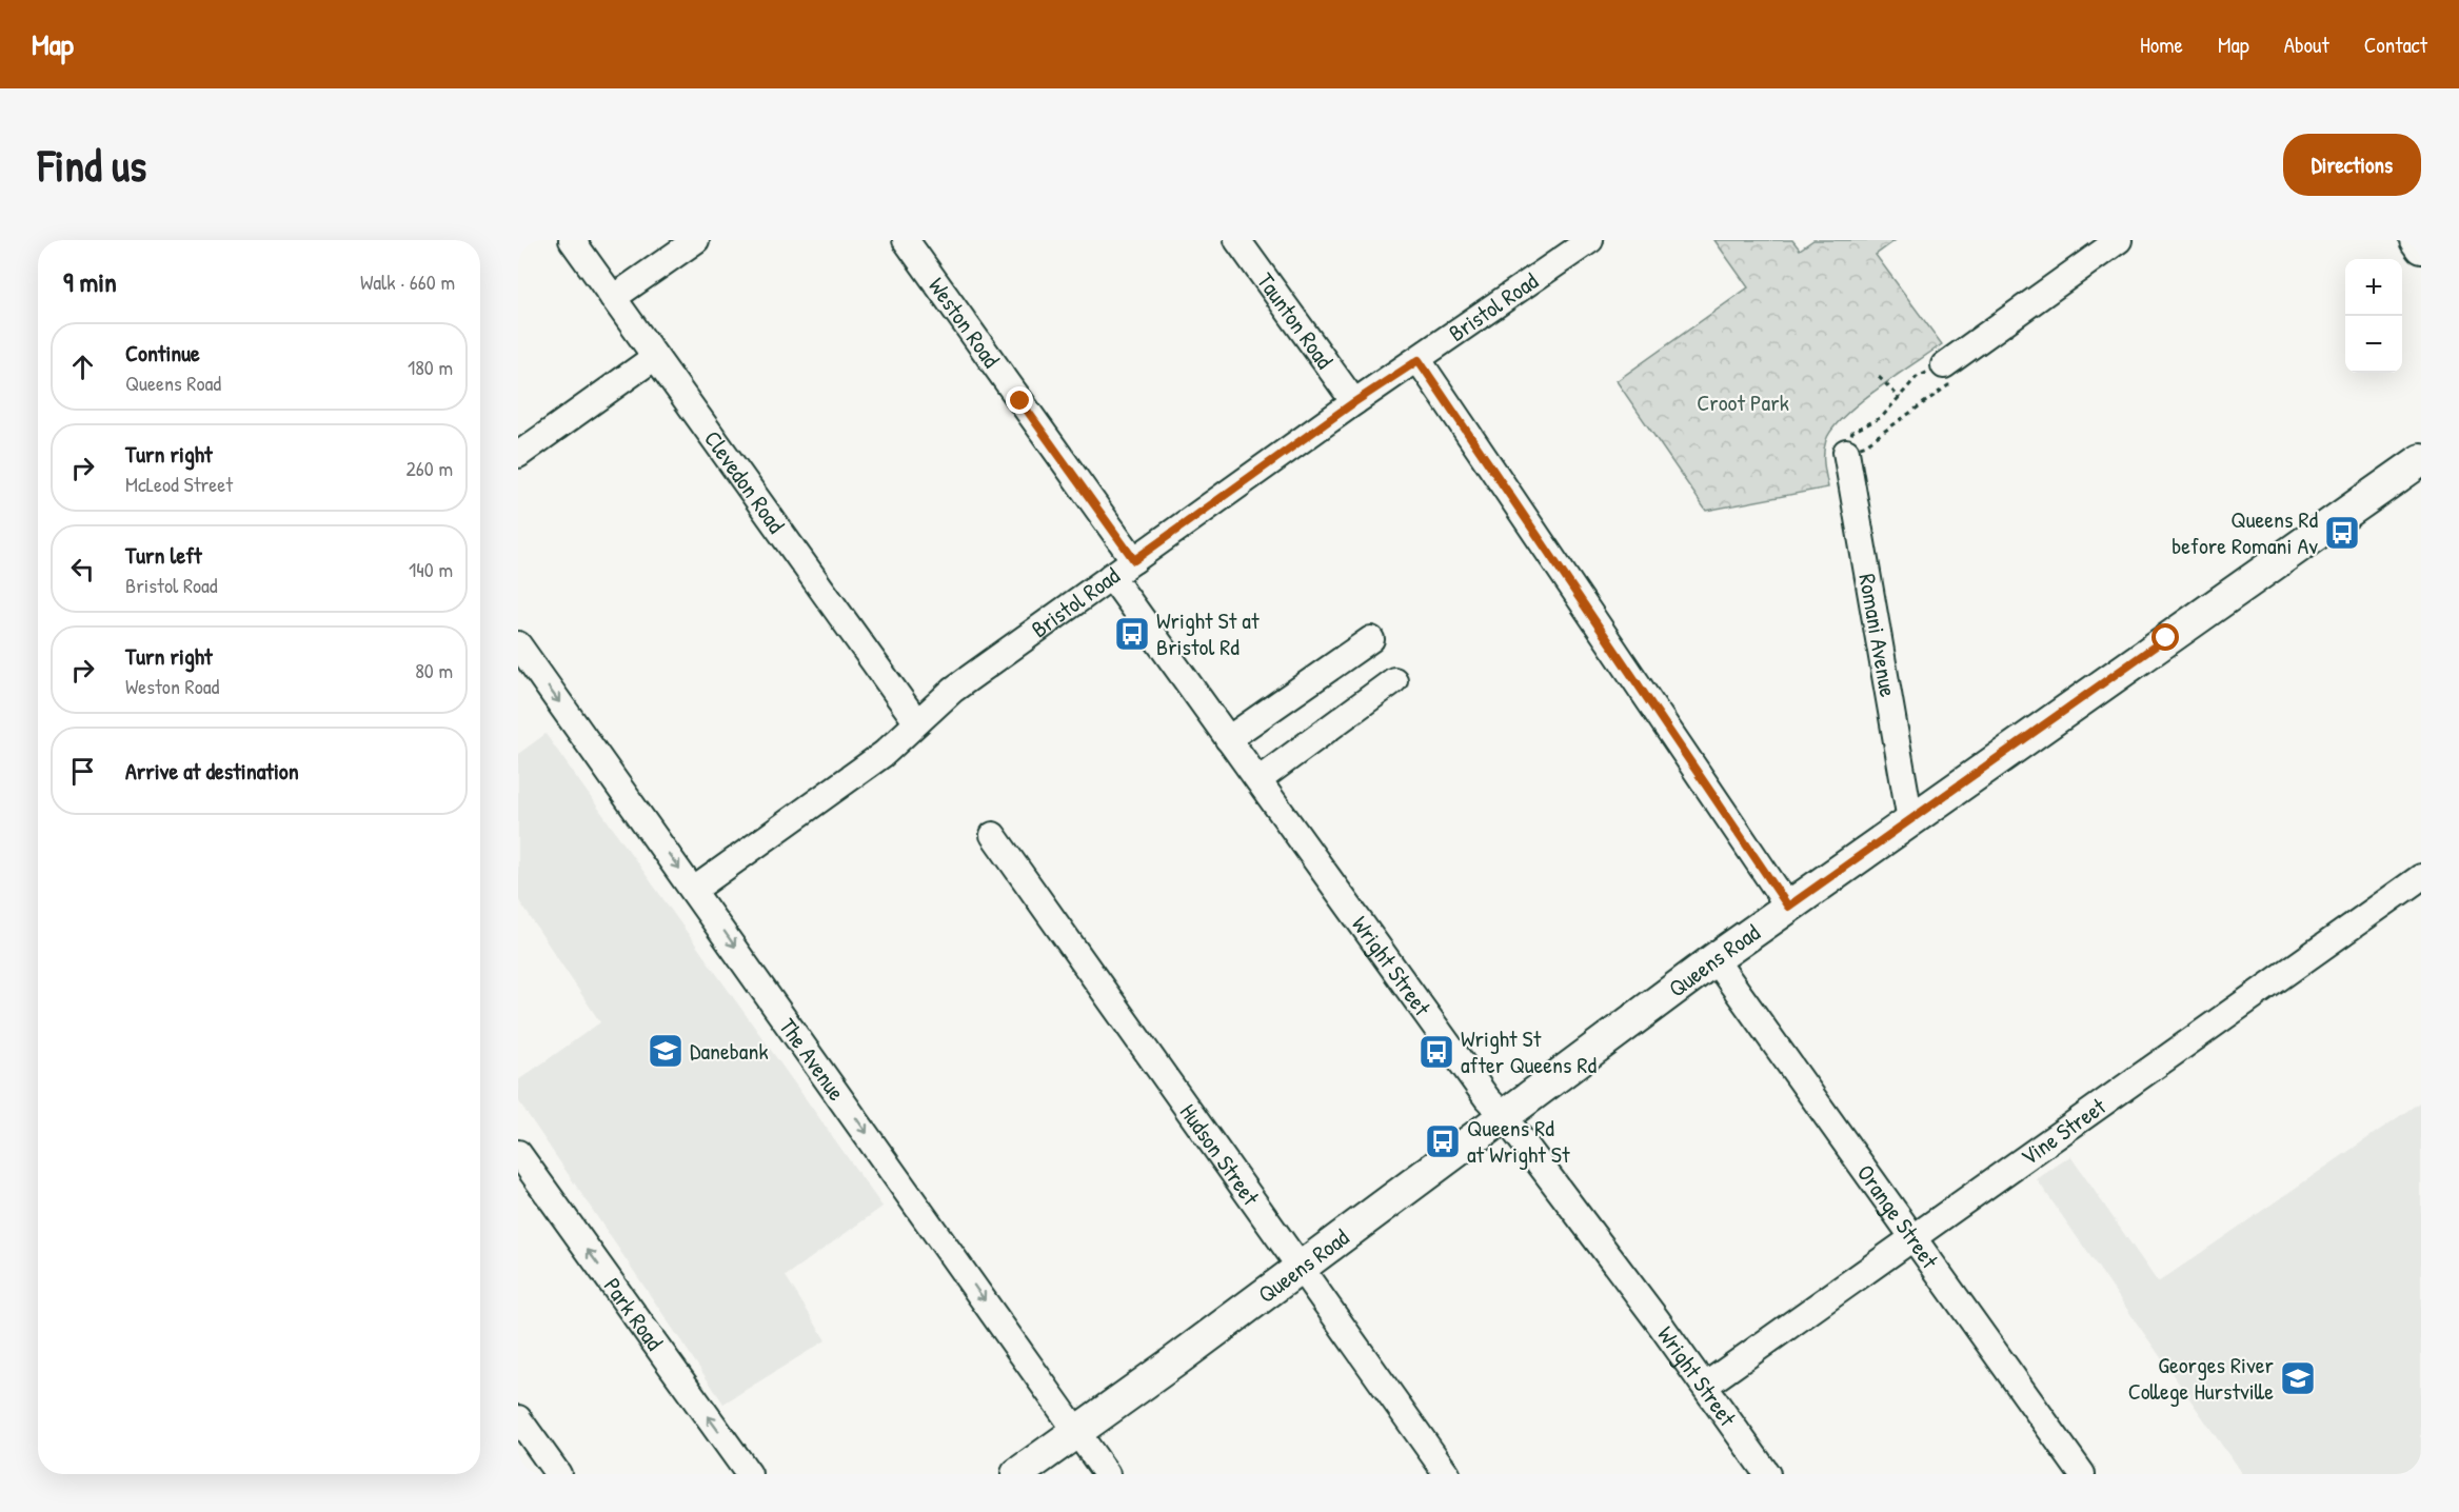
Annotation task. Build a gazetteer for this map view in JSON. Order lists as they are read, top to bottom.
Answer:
{
  "streets": {
    "main road": ["Queens Road"],
    "street": [
      "Bristol Road",
      "Taunton Road",
      "Weston Road",
      "Clevedon Road",
      "Romani Avenue",
      "Wright Street",
      "The Avenue",
      "Vine Street",
      "Hudson Street",
      "Orange Street",
      "Park Road"
    ]
  },
  "crossings": [
    ["Bristol Road", "Taunton Road"],
    ["Bristol Road", "Weston Road"],
    ["Bristol Road", "Clevedon Road"],
    ["Bristol Road", "Wright Street"],
    ["Bristol Road", "The Avenue"],
    ["Romani Avenue", "Queens Road"],
    ["Queens Road", "Wright Street"],
    ["Queens Road", "The Avenue"],
    ["Queens Road", "Hudson Street"],
    ["Queens Road", "Orange Street"],
    ["Wright Street", "Vine Street"],
    ["Vine Street", "Orange Street"]
  ],
  "one_way": ["The Avenue", "Park Road"],
  "parks": ["Croot Park"],
  "places": {
    "bus stop": [
      "Queens Rd before Romani Av",
      "Wright St at Bristol Rd",
      "Wright St after Queens Rd",
      "Queens Rd at Wright St"
    ],
    "school or university": ["Danebank", "Georges River College Hurstville"]
  },
  "page": {
    "header": "Map",
    "nav": [
      "Home",
      "Map",
      "About",
      "Contact"
    ],
    "buttons": "Directions",
    "title": "Find us",
    "heading": ["9 min", "Walk · 660 m"],
    "map_buttons": ["+", "−"],
    "list": [
      ["Continue", "Queens Road", "180 m"],
      ["Turn right", "McLeod Street", "260 m"],
      ["Turn left", "Bristol Road", "140 m"],
      ["Turn right", "Weston Road", "80 m"],
      "Arrive at destination"
    ]
  }
}
